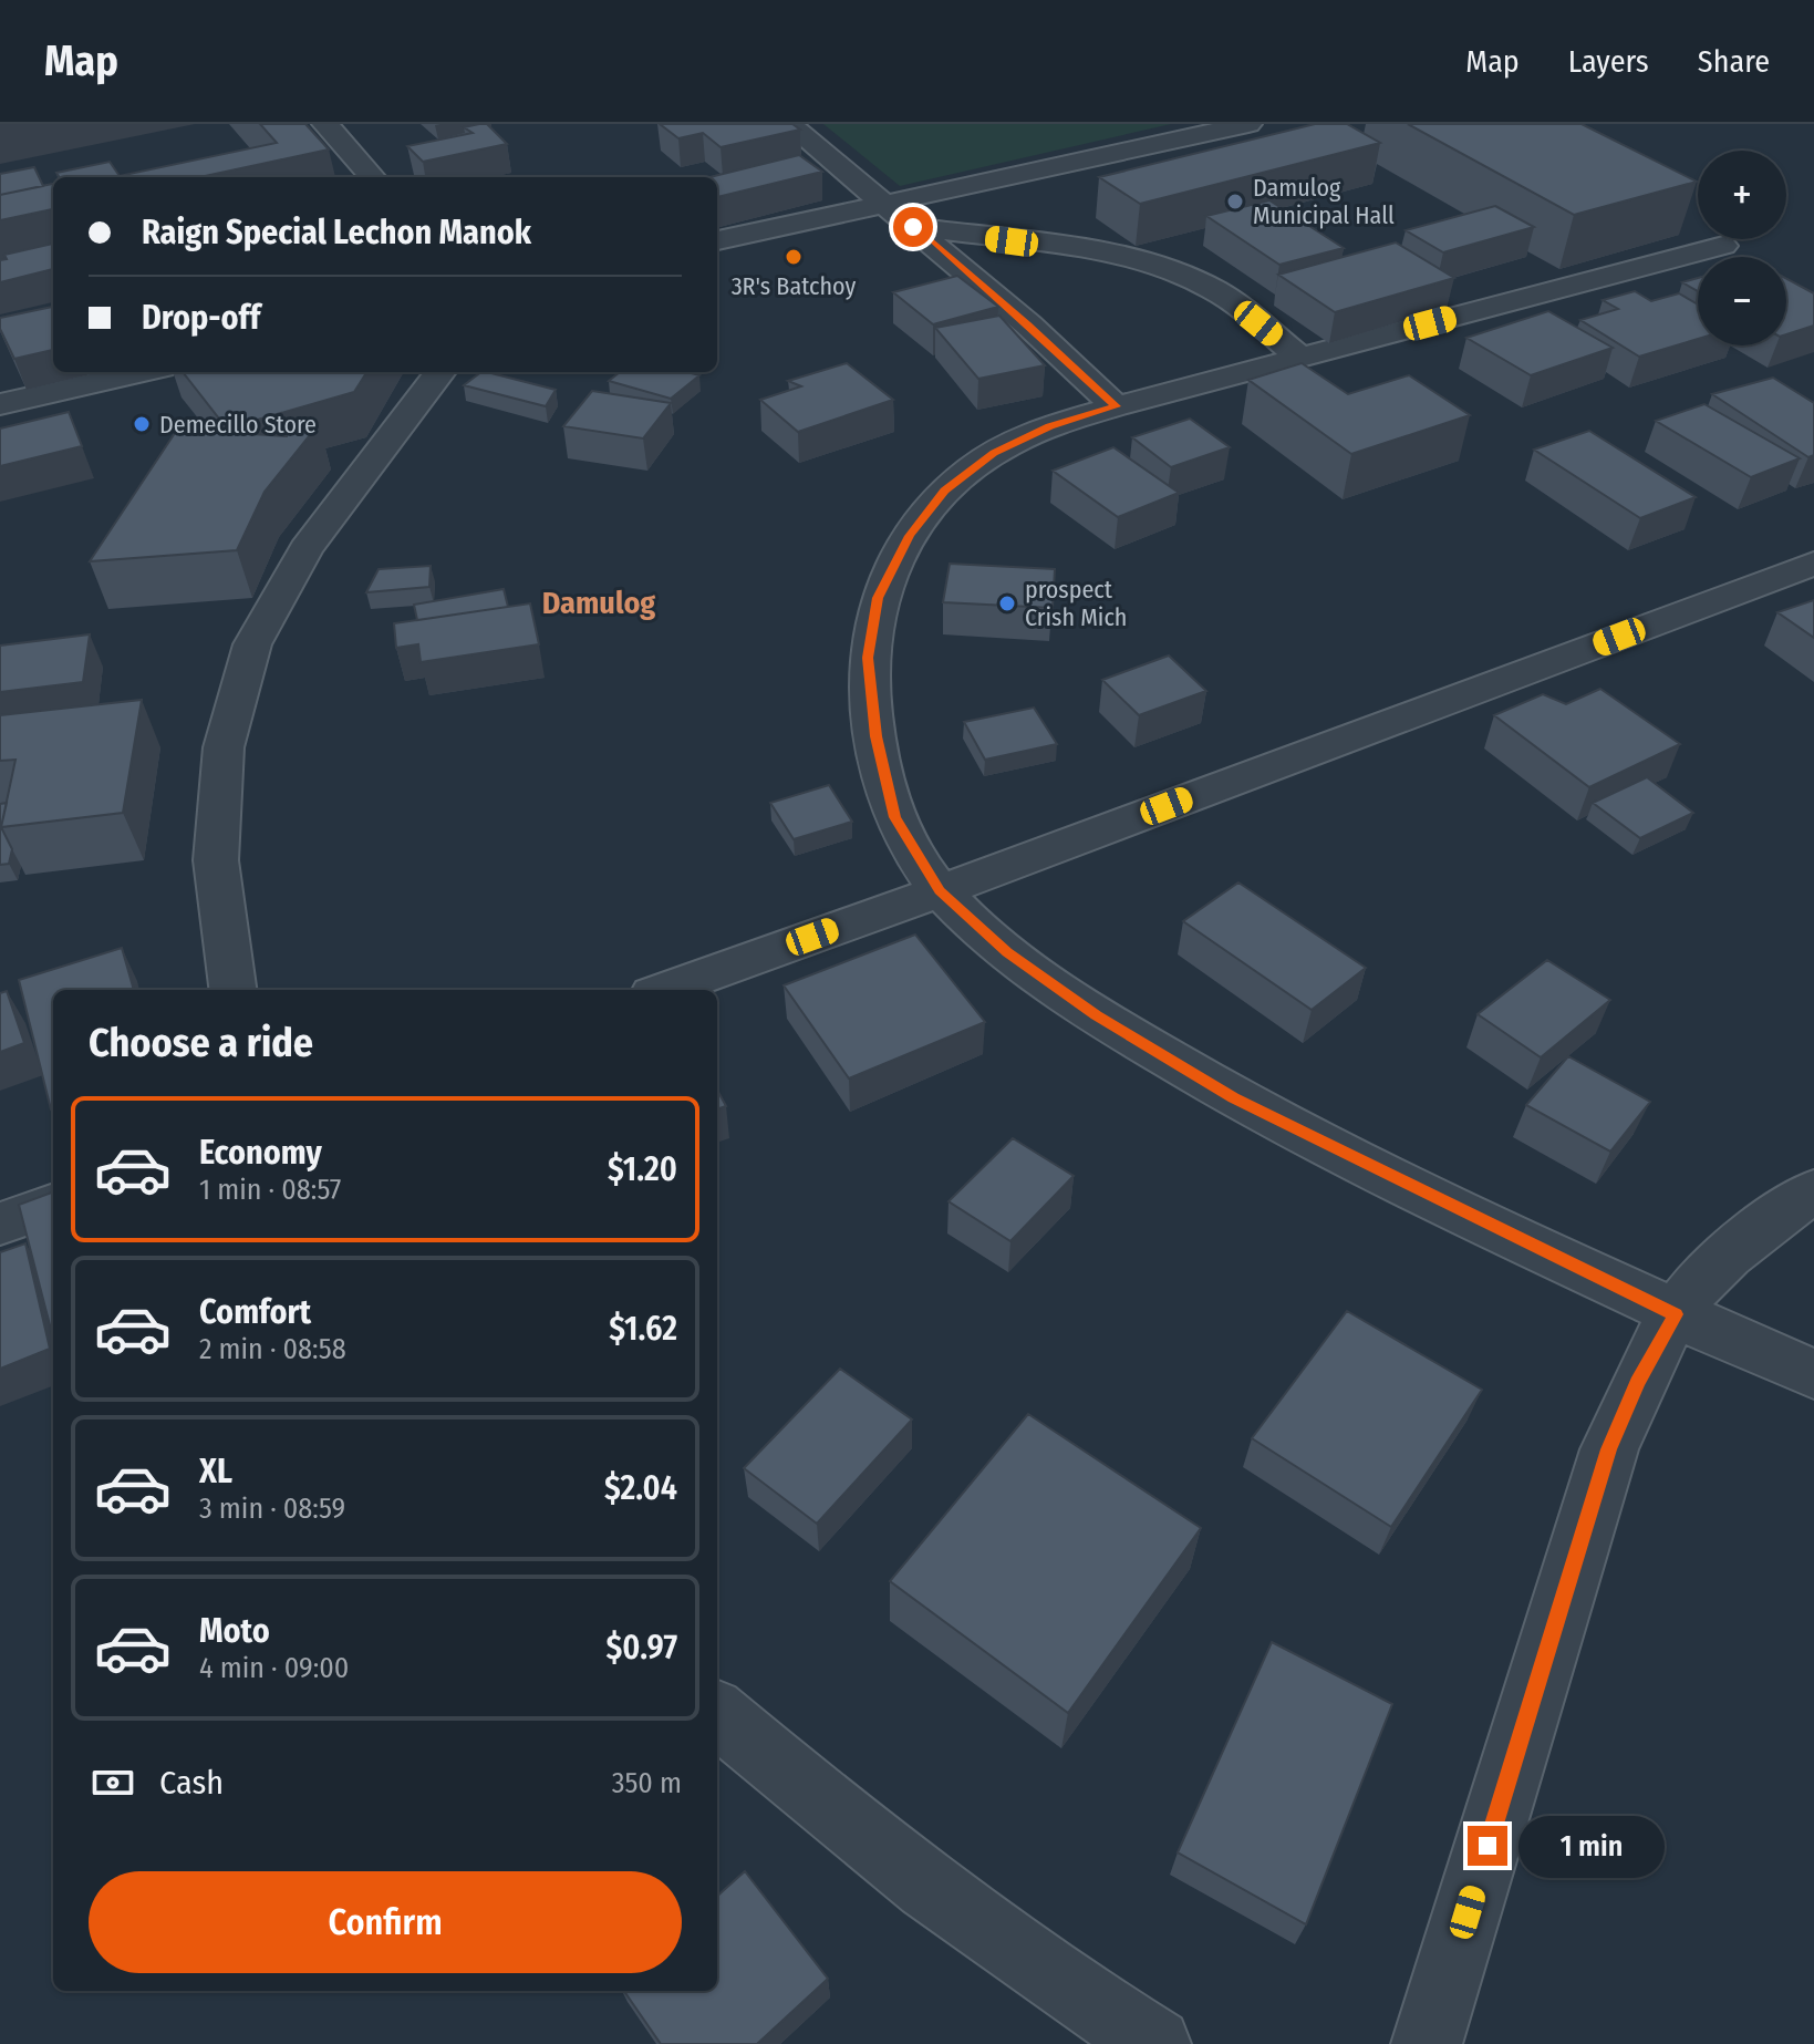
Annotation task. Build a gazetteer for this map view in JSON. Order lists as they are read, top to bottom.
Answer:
{
  "districts": ["Damulog"],
  "places": [
    "Damulog Municipal Hall",
    "3R's Batchoy",
    "Demecillo Store",
    "prospect Crish Mich"
  ],
  "page": {
    "header": "Map",
    "nav": ["Map", "Layers", "Share"],
    "map_buttons": ["+", "−"],
    "banner": ["Raign Special Lechon Manok", "Drop-off"],
    "heading": "Choose a ride",
    "list": [
      {
        "name": "Economy",
        "note": "1 min · 08:57",
        "value": "$1.20"
      },
      {
        "name": "Comfort",
        "note": "2 min · 08:58",
        "value": "$1.62"
      },
      {
        "name": "XL",
        "note": "3 min · 08:59",
        "value": "$2.04"
      },
      {
        "name": "Moto",
        "note": "4 min · 09:00",
        "value": "$0.97"
      }
    ],
    "pay": ["Cash", "350 m"],
    "bubble": "1 min",
    "buttons": "Confirm"
  }
}
